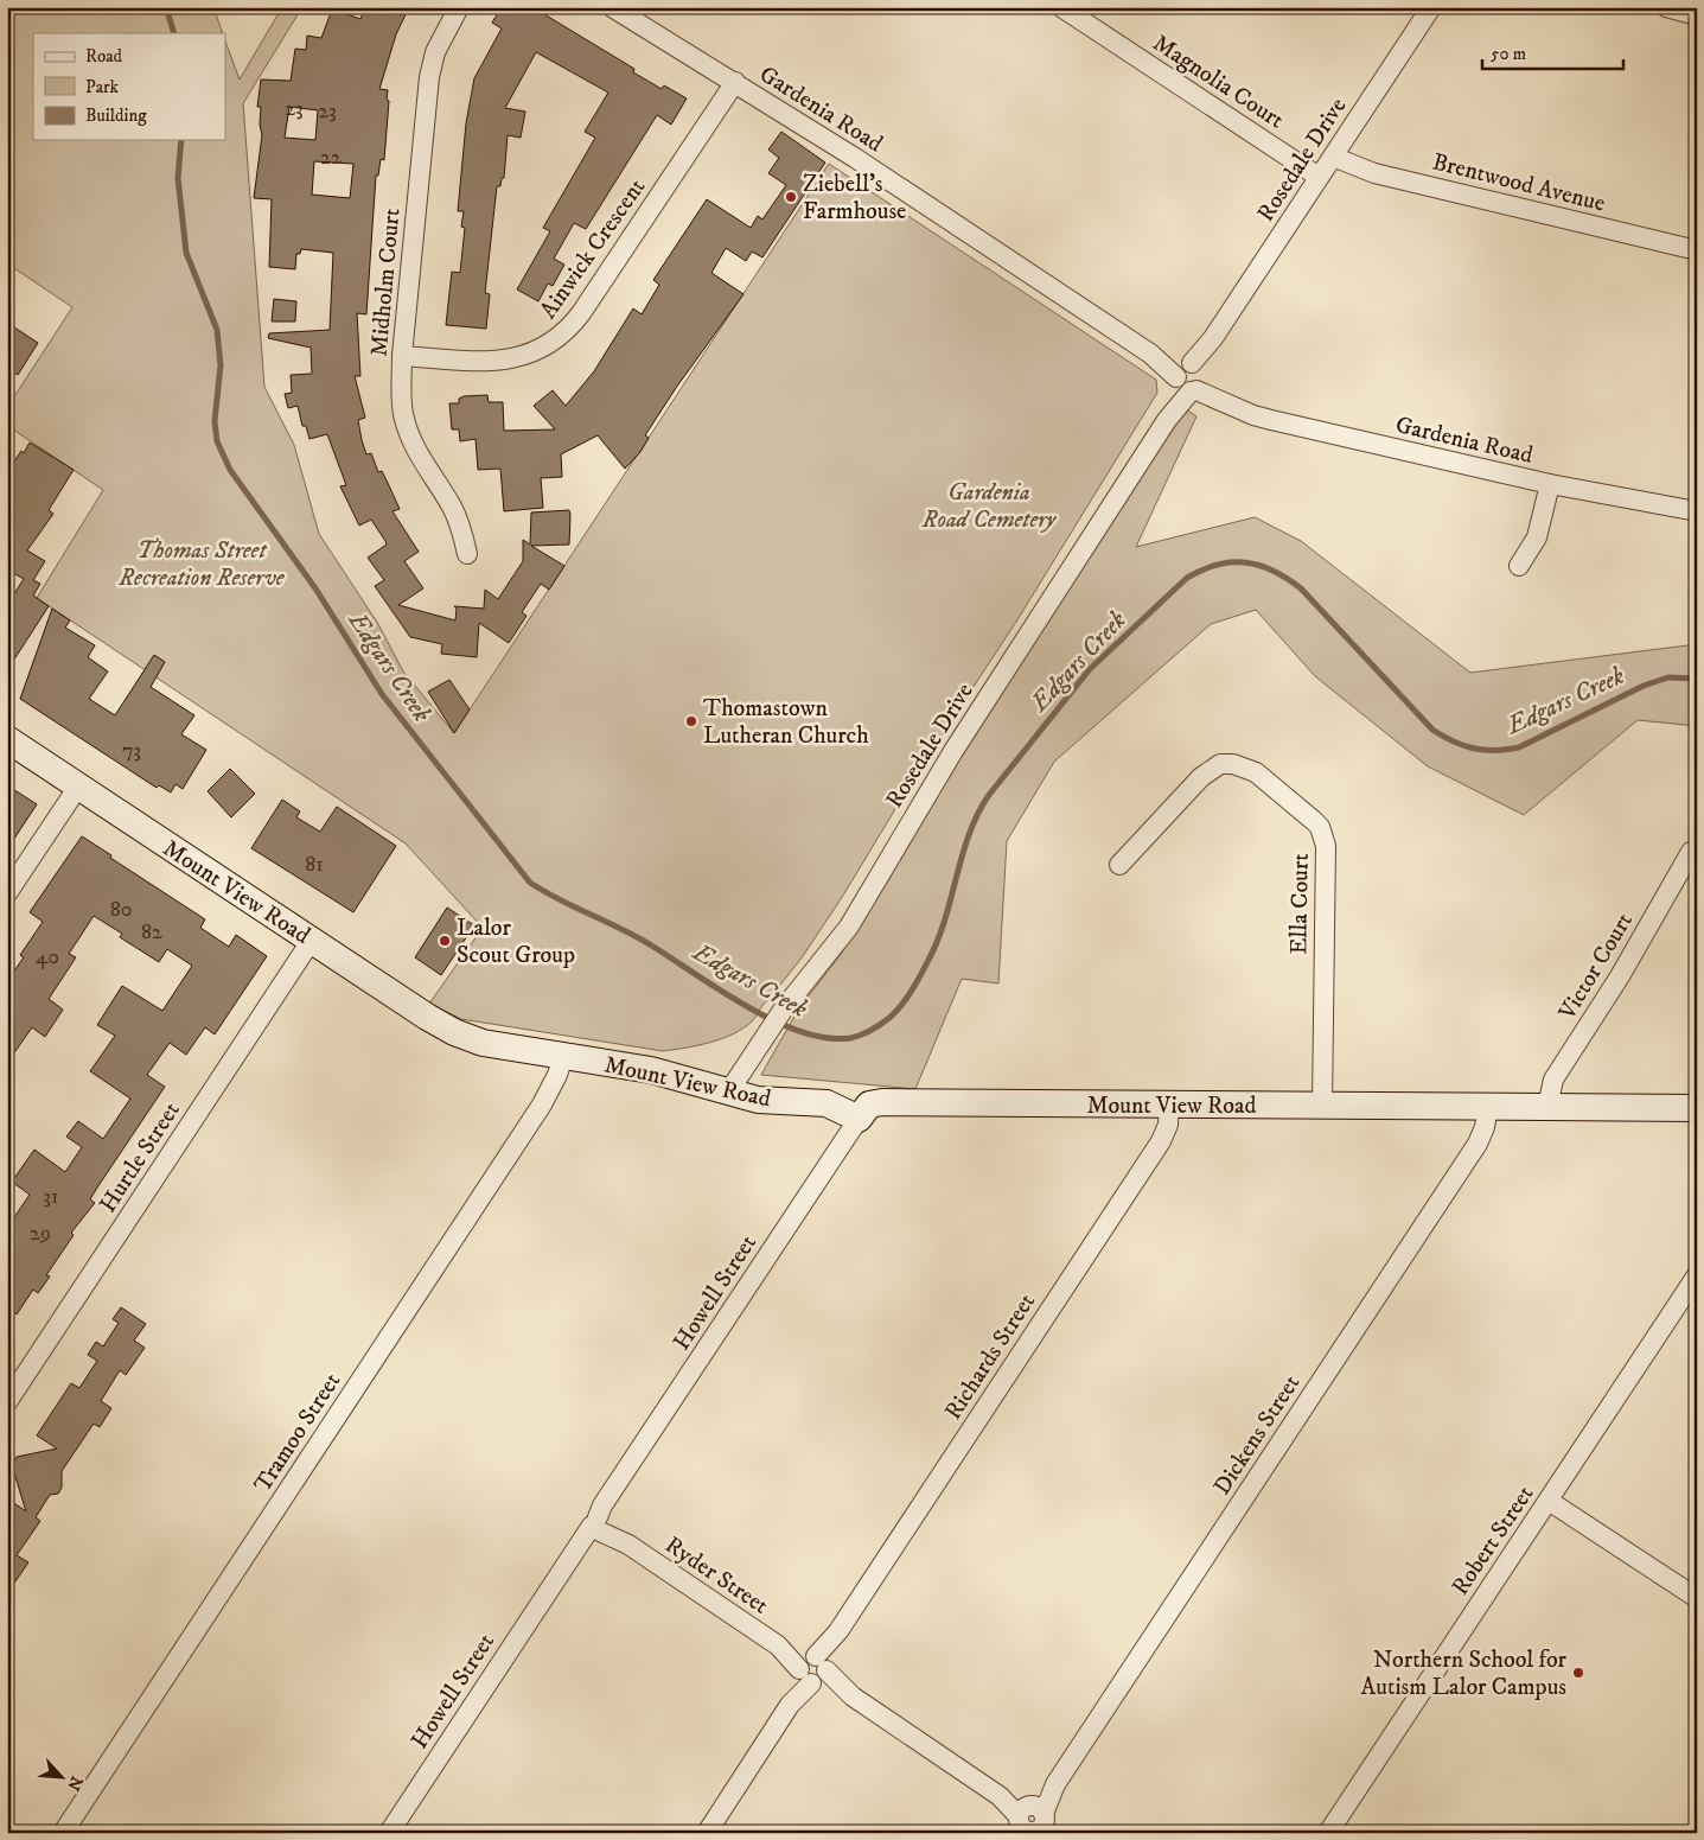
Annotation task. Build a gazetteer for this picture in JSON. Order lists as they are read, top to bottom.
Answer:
{
  "streets": {
    "street": [
      "Magnolia Court",
      "Gardenia Road",
      "Rosedale Drive",
      "Brentwood Avenue",
      "Ainwick Crescent",
      "Midholm Court",
      "Mount View Road",
      "Ella Court",
      "Victor Court",
      "Hurtle Street",
      "Howell Street",
      "Richards Street",
      "Tramoo Street",
      "Dickens Street",
      "Robert Street",
      "Ryder Street"
    ]
  },
  "crossings": [
    ["Magnolia Court", "Rosedale Drive"],
    ["Gardenia Road", "Rosedale Drive"],
    ["Gardenia Road", "Ainwick Crescent"],
    ["Rosedale Drive", "Brentwood Avenue"],
    ["Rosedale Drive", "Mount View Road"],
    ["Ainwick Crescent", "Midholm Court"],
    ["Mount View Road", "Ella Court"],
    ["Mount View Road", "Victor Court"],
    ["Mount View Road", "Hurtle Street"],
    ["Mount View Road", "Howell Street"],
    ["Mount View Road", "Richards Street"],
    ["Mount View Road", "Tramoo Street"],
    ["Mount View Road", "Dickens Street"],
    ["Howell Street", "Ryder Street"],
    ["Richards Street", "Ryder Street"],
    ["Dickens Street", "Ryder Street"]
  ],
  "water": ["Edgars Creek"],
  "parks": ["Gardenia Road Cemetery", "Thomas Street Recreation Reserve"],
  "places": [
    "Ziebell's Farmhouse",
    "Thomastown Lutheran Church",
    "Lalor Scout Group",
    "Northern School for Autism Lalor Campus"
  ],
  "house_numbers": [
    "23",
    "23",
    "22",
    "73",
    "81",
    "80",
    "82",
    "40",
    "31",
    "29"
  ],
  "legend": ["Road", "Park", "Building"],
  "scale_bar": "50 m",
  "north": "bottom right"
}
